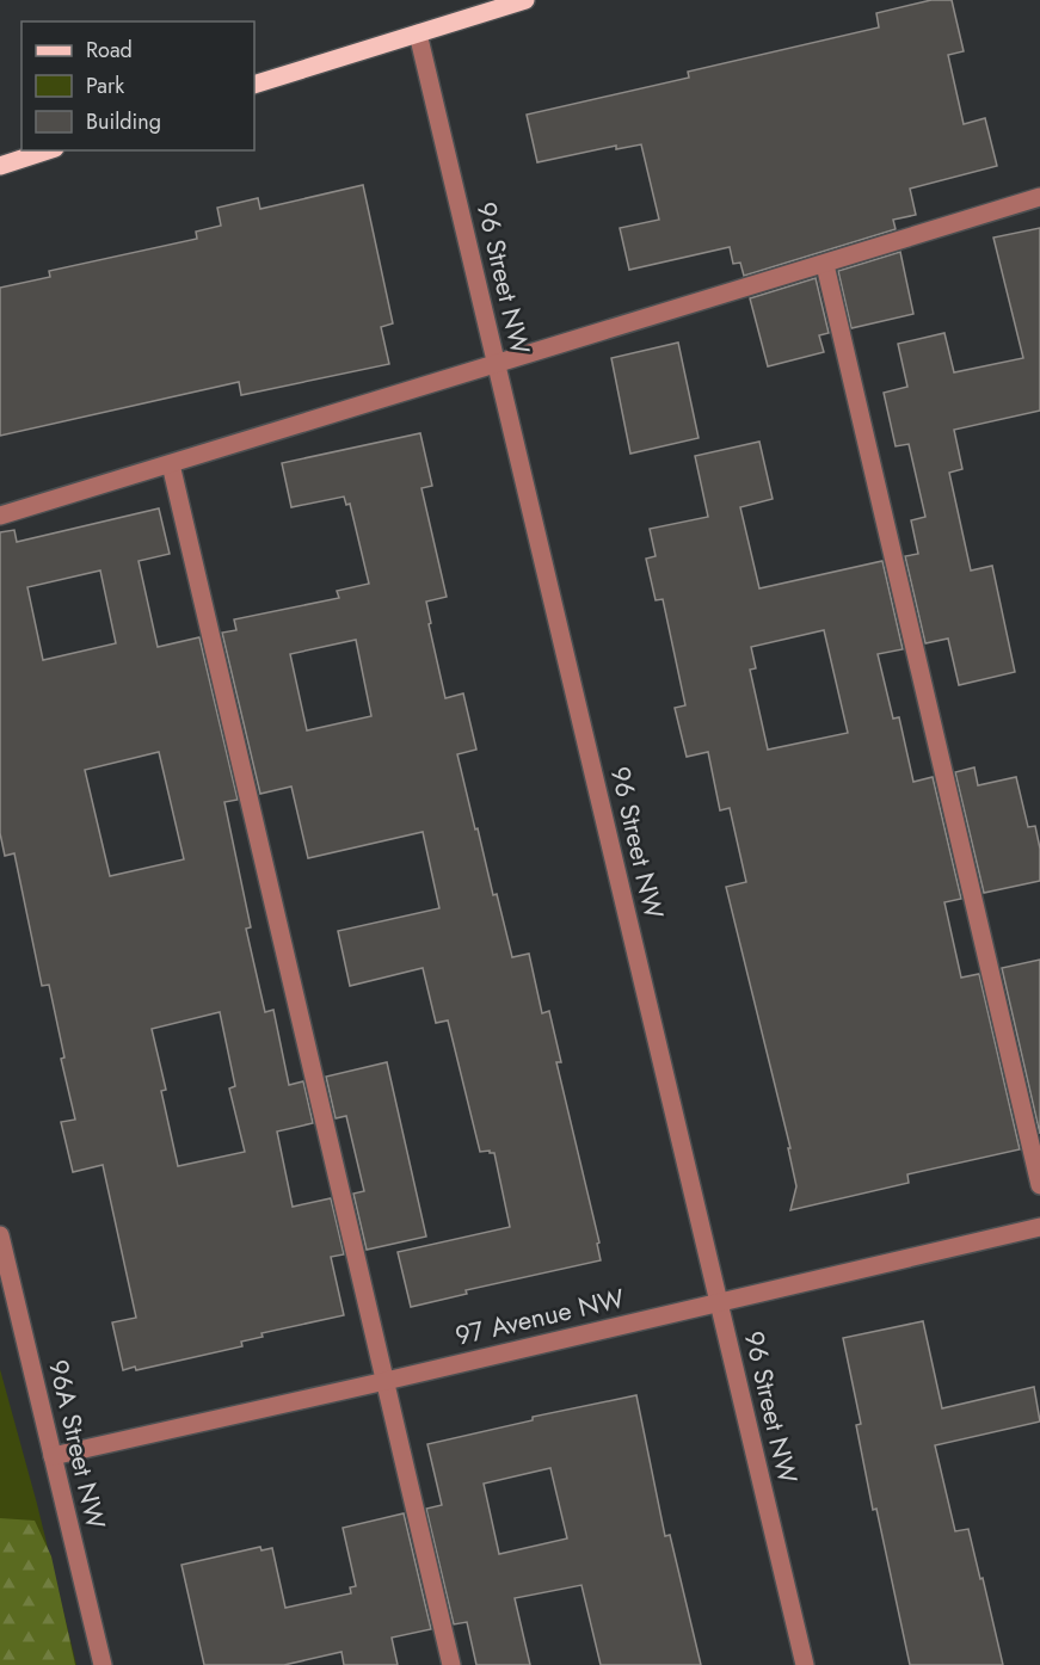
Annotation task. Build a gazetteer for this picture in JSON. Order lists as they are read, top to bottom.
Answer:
{
  "streets": {
    "street": ["96 Street NW", "97 Avenue NW", "96A Street NW"]
  },
  "crossings": [
    ["96 Street NW", "97 Avenue NW"],
    ["97 Avenue NW", "96A Street NW"]
  ],
  "legend": ["Road", "Park", "Building"]
}
